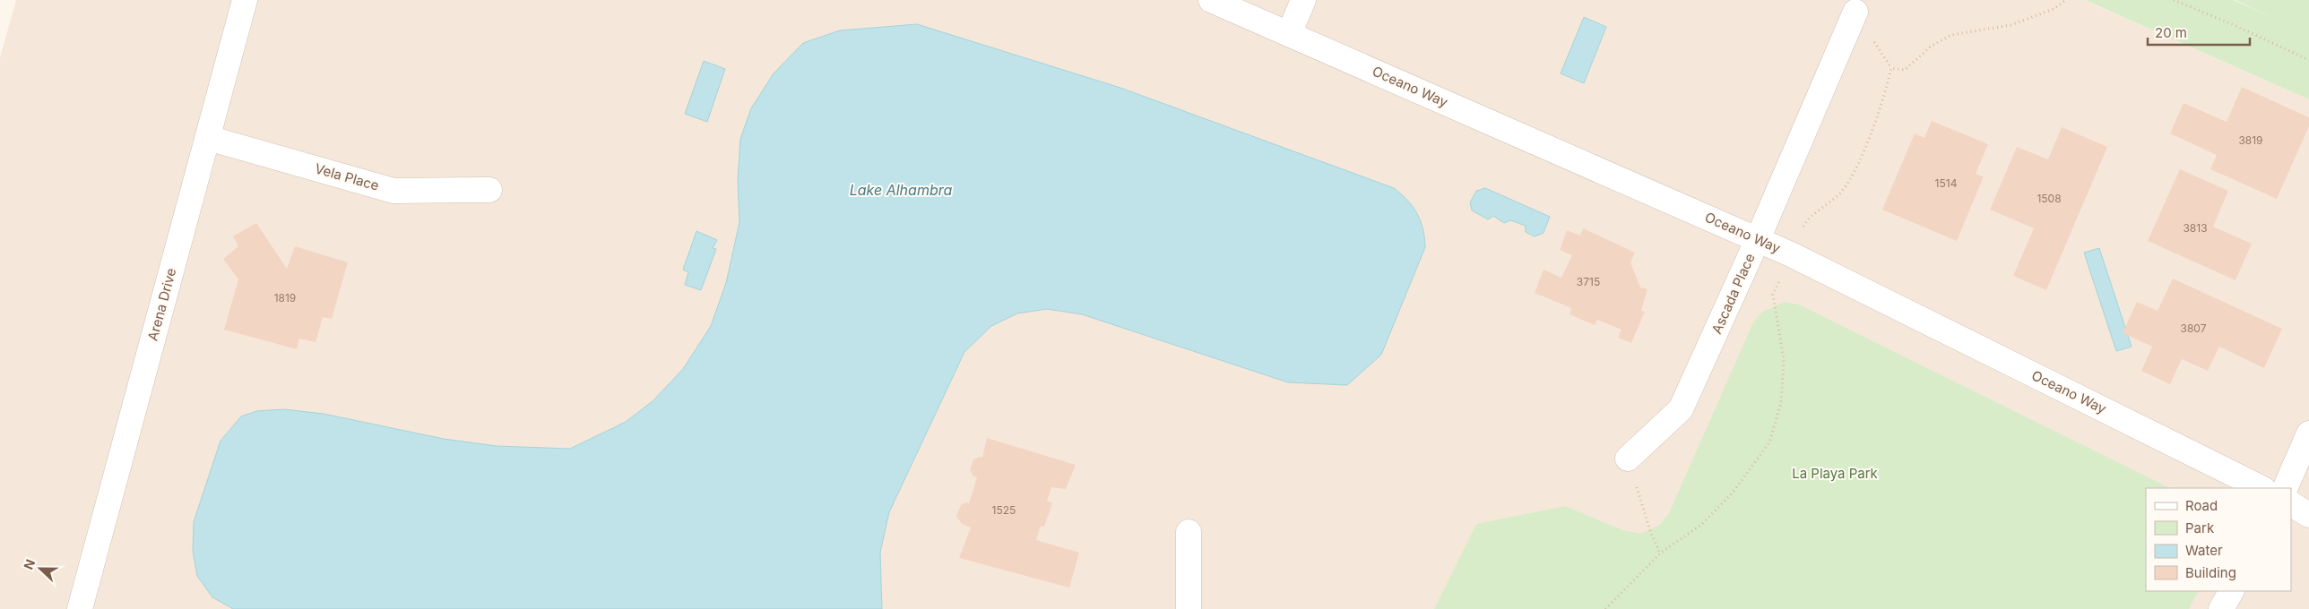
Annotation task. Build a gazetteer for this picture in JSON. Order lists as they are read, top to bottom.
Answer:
{
  "streets": {
    "street": [
      "Oceano Way",
      "Vela Place",
      "Ascada Place",
      "Arena Drive"
    ]
  },
  "crossings": [
    ["Oceano Way", "Ascada Place"],
    ["Vela Place", "Arena Drive"]
  ],
  "water": ["Lake Alhambra"],
  "parks": ["La Playa Park"],
  "house_numbers": [
    "3819",
    "1514",
    "1508",
    "3813",
    "3715",
    "1819",
    "3807",
    "1525"
  ],
  "legend": [
    "Road",
    "Park",
    "Water",
    "Building"
  ],
  "scale_bar": "20 m",
  "north": "left"
}
